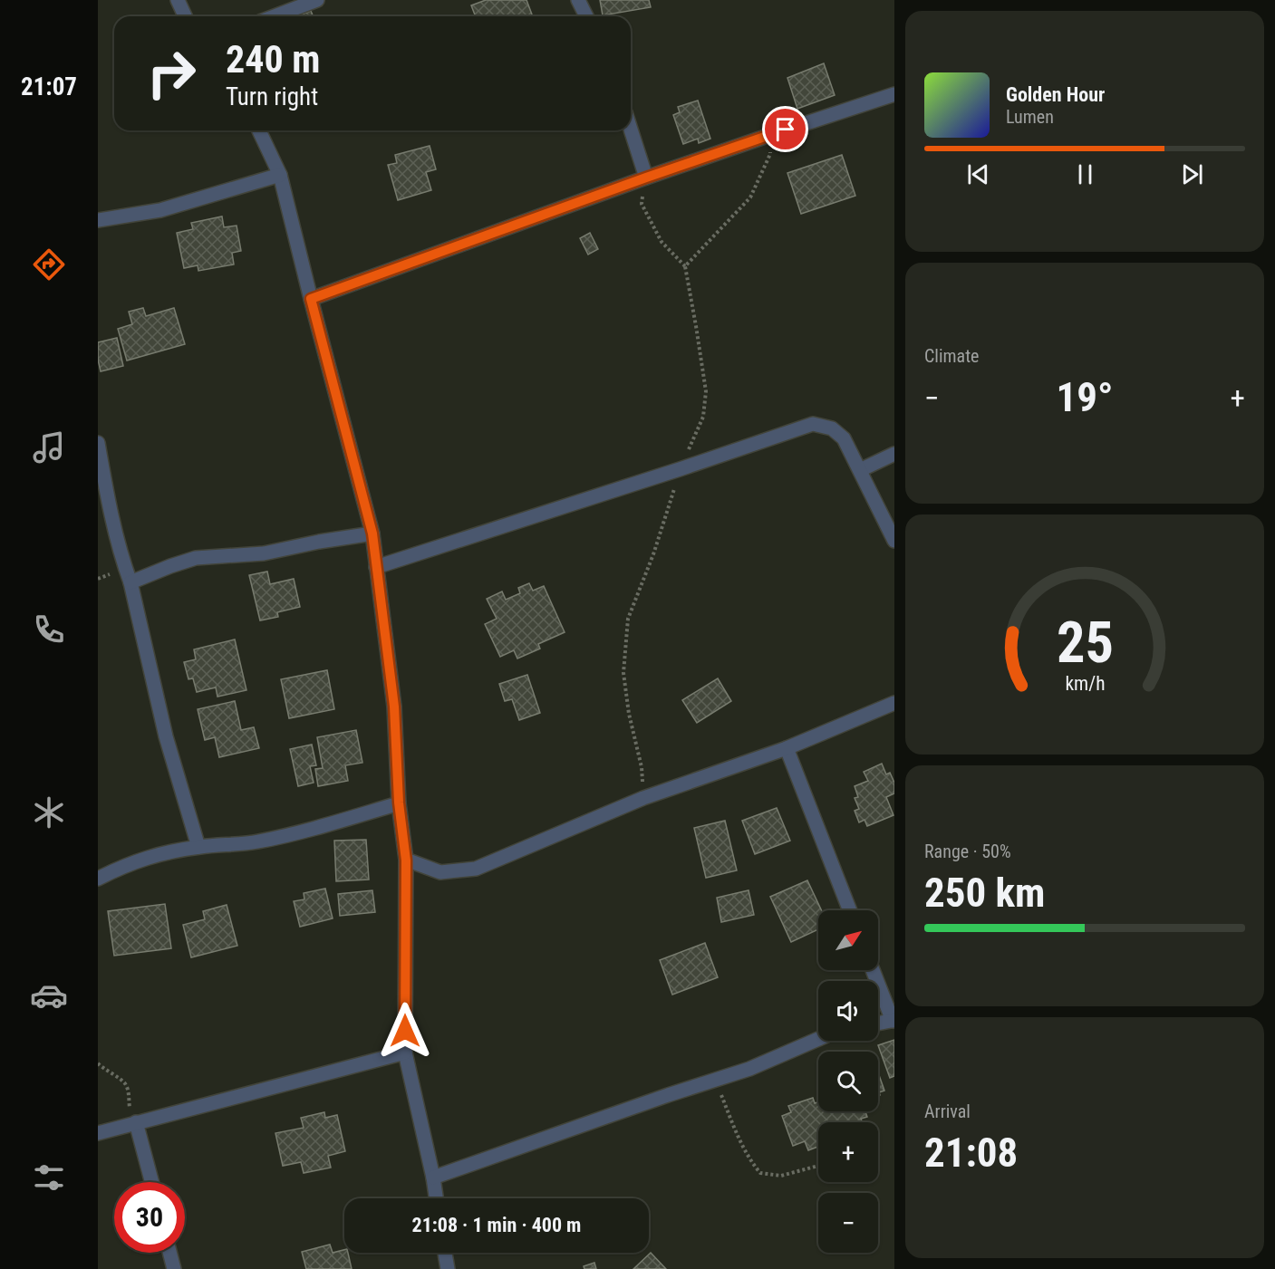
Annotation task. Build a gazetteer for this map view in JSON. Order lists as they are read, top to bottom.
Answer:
{
  "north": "top right",
  "page": {
    "tabs": "21:07",
    "turn": ["240 m", "Turn right"],
    "song": ["Golden Hour", "Lumen"],
    "tile": [
      "Climate",
      ["Range · 50%", "250 km"],
      ["Arrival", "21:08"]
    ],
    "heat": ["−", "19°", "+"],
    "map_buttons": ["+", "−"],
    "limit": "30",
    "trip": "21:08 · 1 min · 400 m",
    "gauge": ["25", "km/h"]
  }
}
